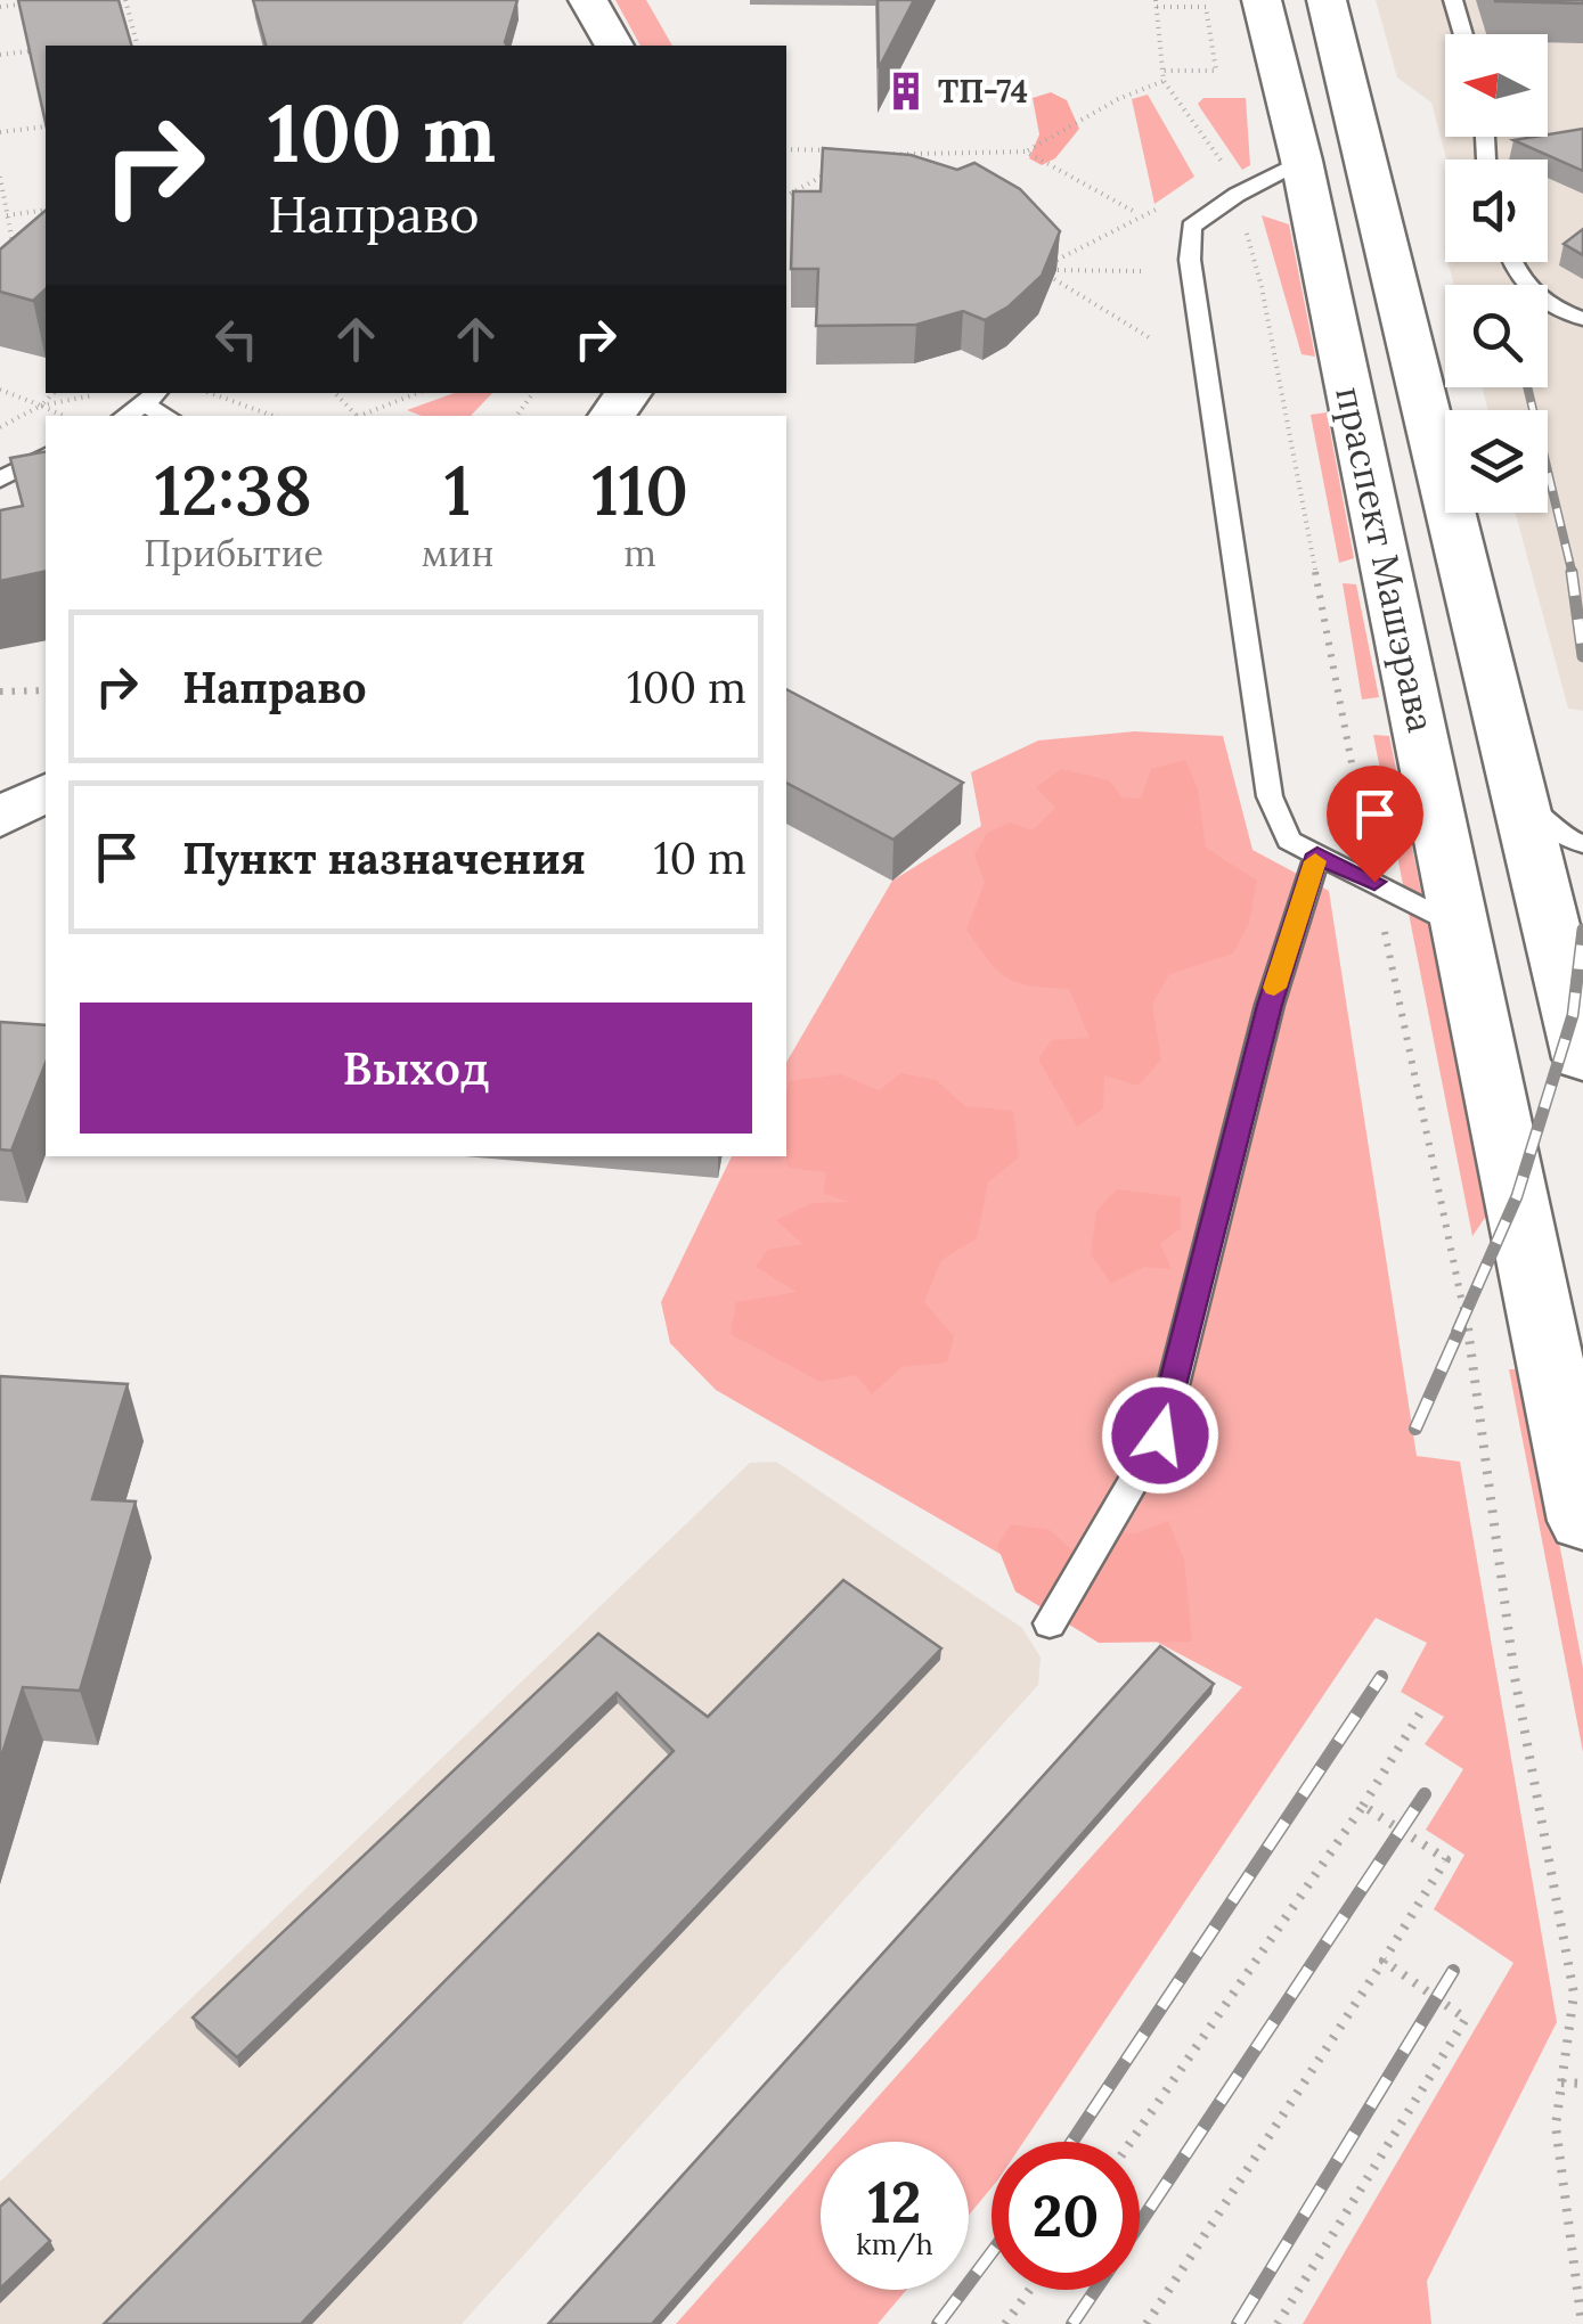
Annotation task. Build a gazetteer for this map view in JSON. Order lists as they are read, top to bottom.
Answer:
{
  "streets": {
    "main road": ["праспект Машэрава"]
  },
  "places": {
    "building": ["ТП-74"]
  },
  "north": "left",
  "page": {
    "turn": ["100 m", "Направо"],
    "eta": [
      "12:38",
      "Прибытие",
      "1",
      "мин",
      "110",
      "m"
    ],
    "list": [
      {
        "name": "Направо",
        "value": "100 m"
      },
      {
        "name": "Пункт назначения",
        "value": "10 m"
      }
    ],
    "buttons": "Выход",
    "speed": "12 km/h",
    "limit": "20"
  }
}
